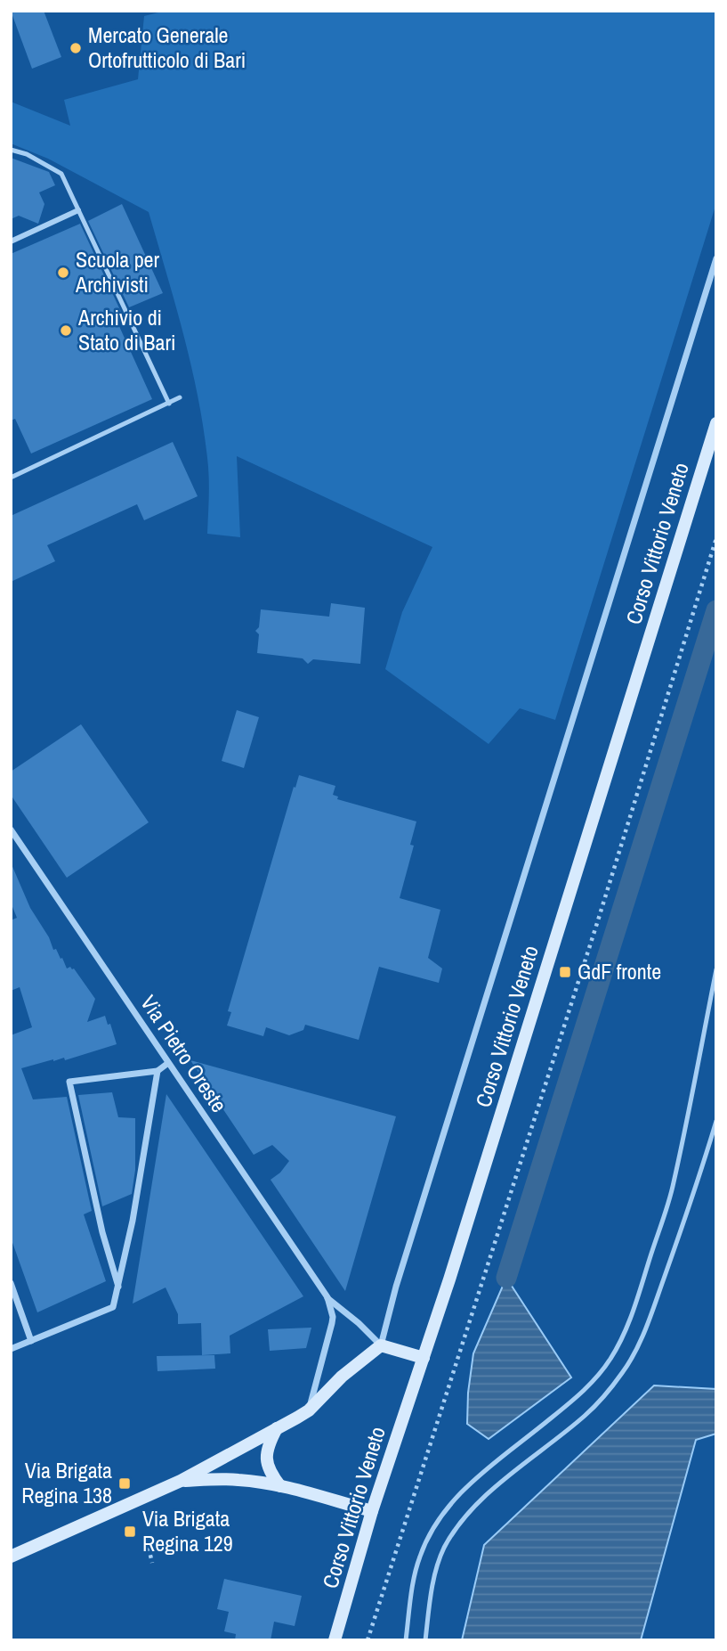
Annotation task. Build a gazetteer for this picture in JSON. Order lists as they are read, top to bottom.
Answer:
{
  "streets": {
    "main road": ["Corso Vittorio Veneto"],
    "street": ["Via Pietro Oreste"]
  },
  "crossings": [
    ["Corso Vittorio Veneto", "Via Pietro Oreste"]
  ],
  "places": {
    "other": ["Mercato Generale Ortofrutticolo di Bari", "Scuola per Archivisti", "Archivio di Stato di Bari"],
    "transit": ["GdF fronte", "Via Brigata Regina 138", "Via Brigata Regina 129"]
  }
}
